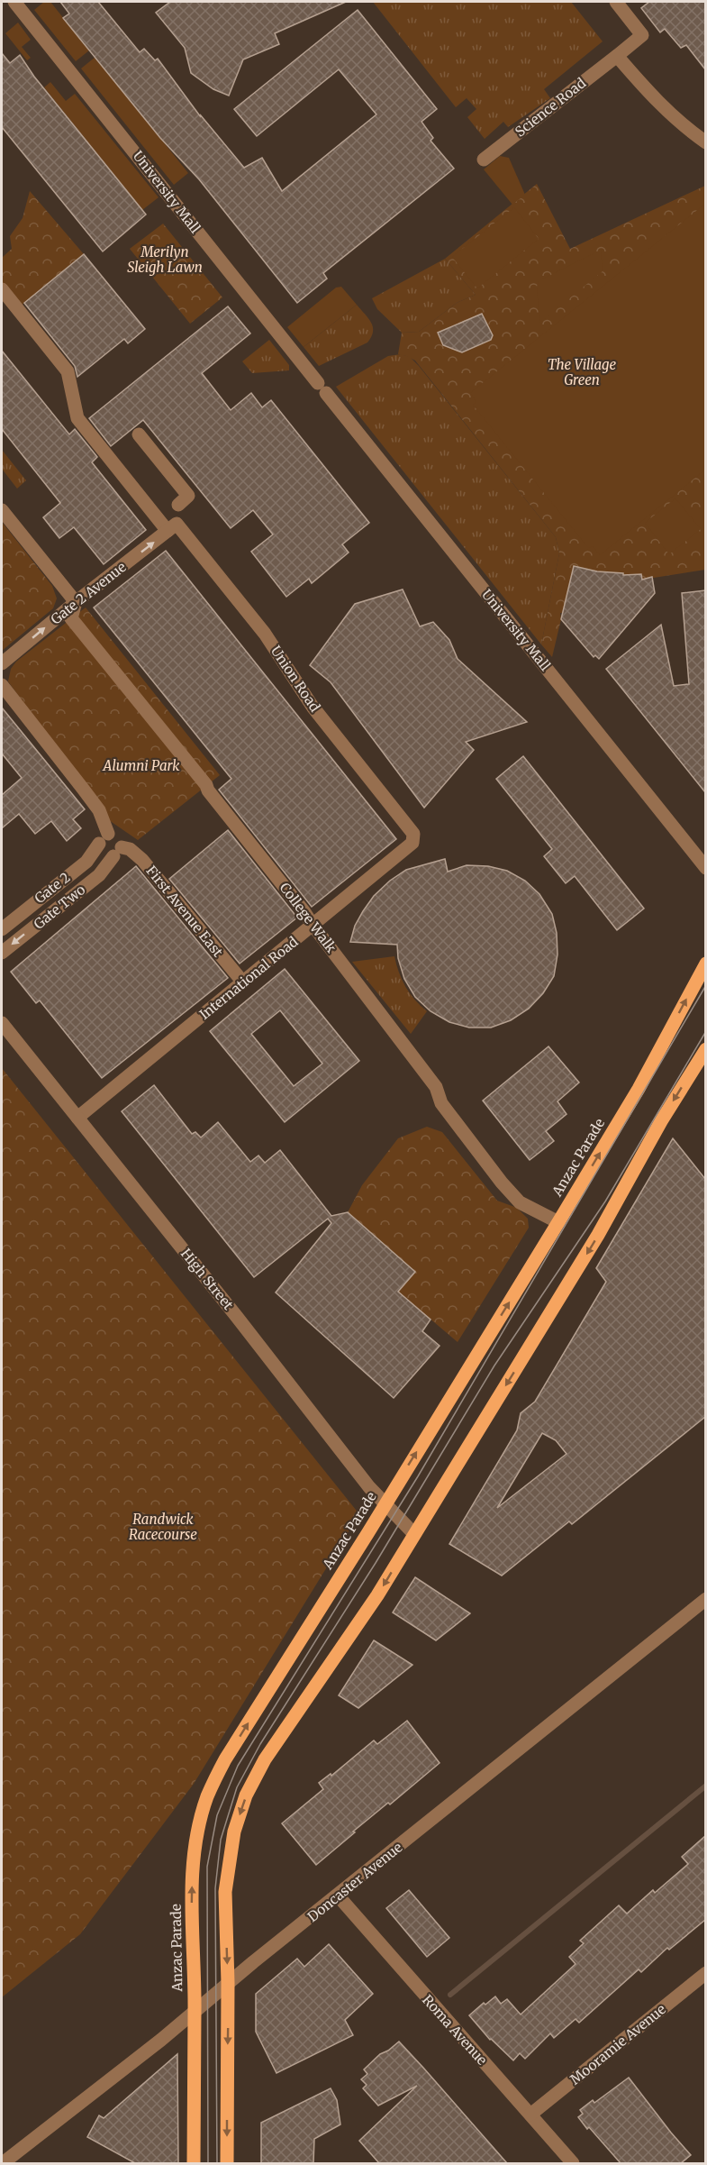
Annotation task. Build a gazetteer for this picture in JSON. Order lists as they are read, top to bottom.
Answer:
{
  "streets": {
    "main road": ["Anzac Parade"],
    "street": [
      "Science Road",
      "University Mall",
      "Gate 2 Avenue",
      "Union Road",
      "Gate 2",
      "Gate Two",
      "First Avenue East",
      "College Walk",
      "International Road",
      "High Street",
      "Doncaster Avenue",
      "Roma Avenue",
      "Mooramie Avenue"
    ]
  },
  "crossings": [
    ["Gate 2 Avenue", "Union Road"],
    ["Gate 2 Avenue", "College Walk"],
    ["Union Road", "International Road"],
    ["Gate Two", "First Avenue East"],
    ["First Avenue East", "International Road"],
    ["College Walk", "International Road"],
    ["College Walk", "Anzac Parade"],
    ["International Road", "High Street"],
    ["Anzac Parade", "High Street"],
    ["Anzac Parade", "Doncaster Avenue"],
    ["Doncaster Avenue", "Roma Avenue"],
    ["Roma Avenue", "Mooramie Avenue"]
  ],
  "one_way": ["Gate 2 Avenue", "Gate Two"],
  "parks": [
    "Merilyn Sleigh Lawn",
    "The Village Green",
    "Alumni Park",
    "Randwick Racecourse"
  ]
}
